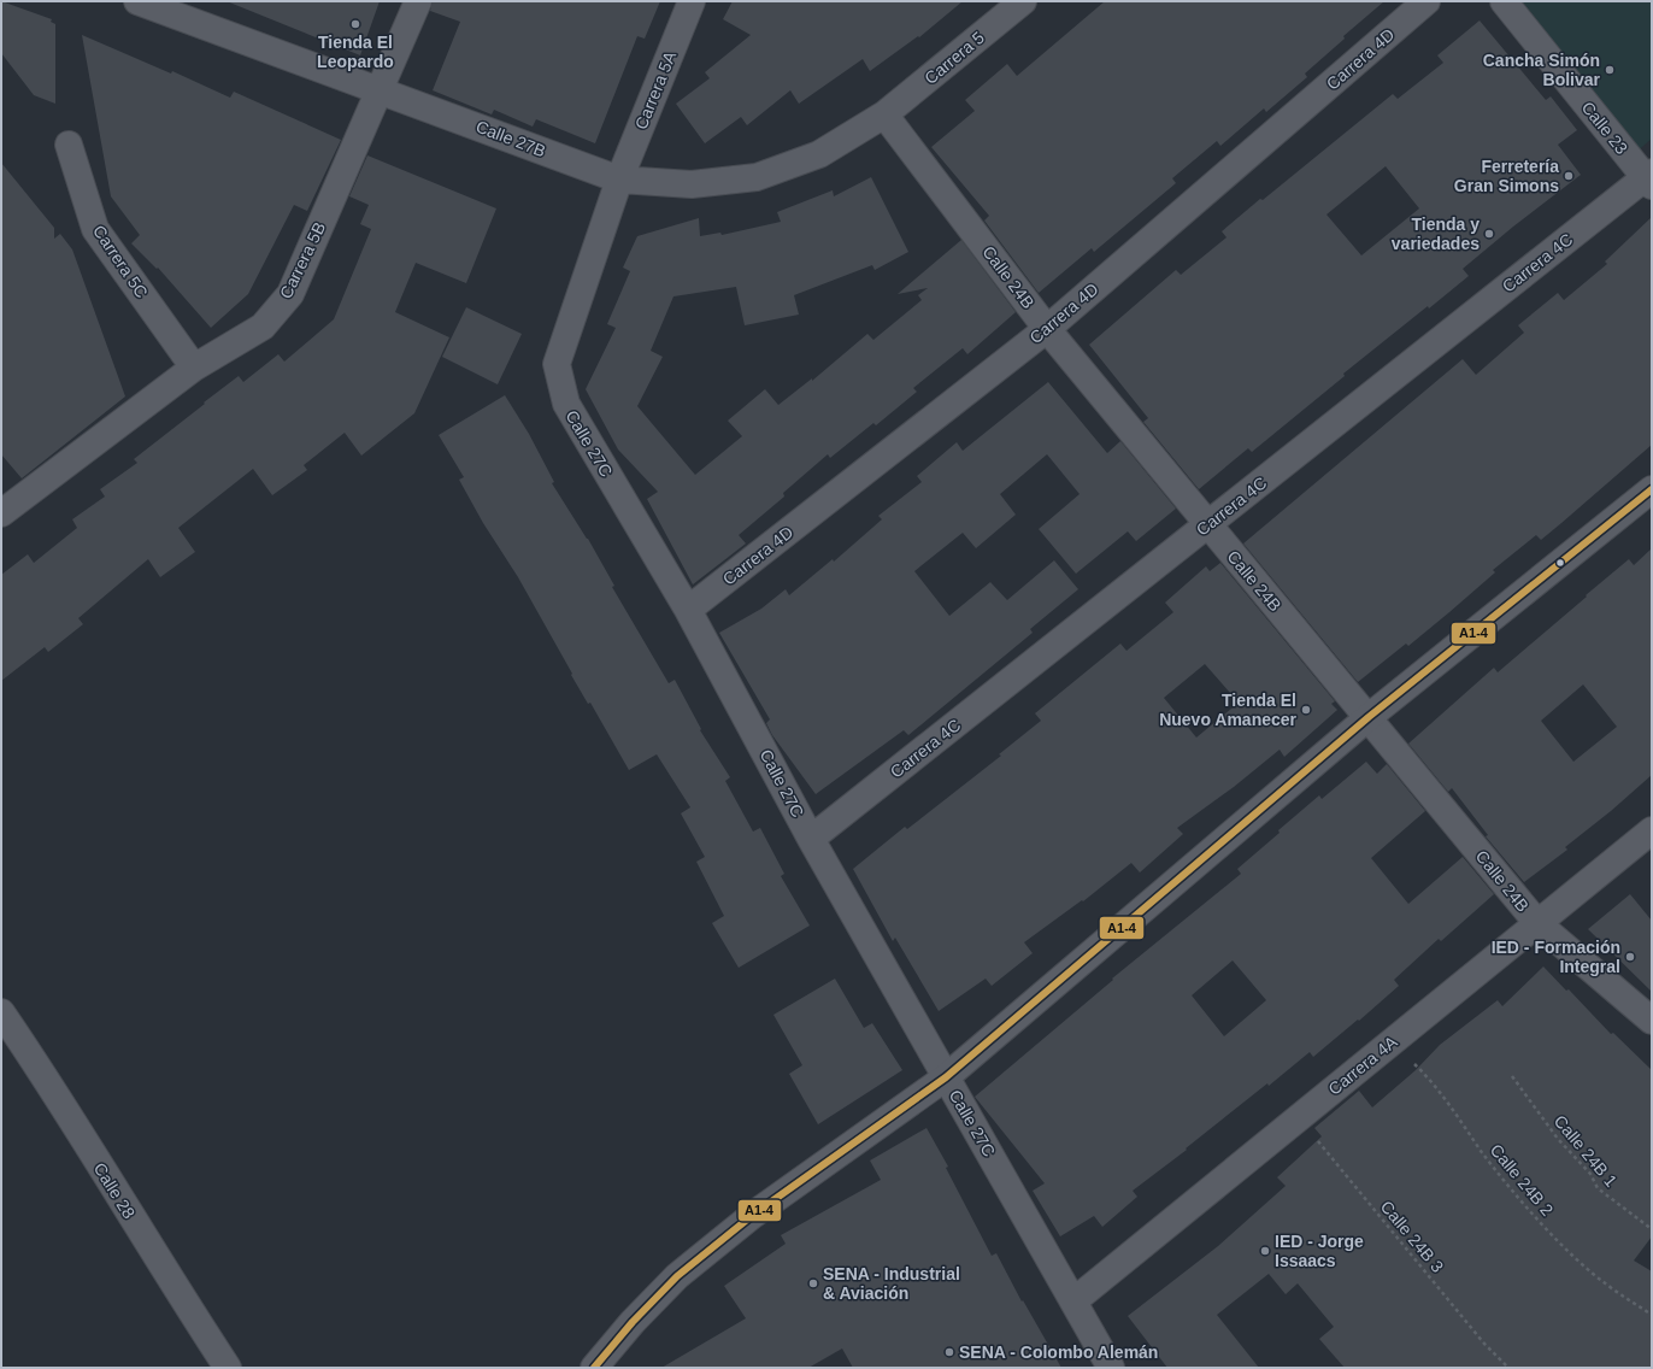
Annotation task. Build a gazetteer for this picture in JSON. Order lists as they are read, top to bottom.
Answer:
{
  "streets": {
    "street": [
      "Carrera 5",
      "Carrera 4D",
      "Carrera 5A",
      "Calle 23",
      "Calle 27B",
      "Carrera 5B",
      "Carrera 5C",
      "Carrera 4C",
      "Calle 24B",
      "Calle 27C",
      "Carrera 4A",
      "Calle 28"
    ],
    "path": ["Calle 24B 1", "Calle 24B 2", "Calle 24B 3"]
  },
  "crossings": [
    ["Carrera 5", "Calle 27B"],
    ["Carrera 5", "Calle 24B"],
    ["Carrera 4D", "Calle 24B"],
    ["Carrera 4D", "Calle 27C"],
    ["Carrera 5A", "Calle 27B"],
    ["Carrera 5A", "Calle 27C"],
    ["Calle 23", "Carrera 4C"],
    ["Calle 27B", "Carrera 5B"],
    ["Calle 27B", "Calle 24B"],
    ["Calle 27B", "Calle 27C"],
    ["Carrera 5B", "Carrera 5C"],
    ["Carrera 4C", "Calle 24B"],
    ["Carrera 4C", "Calle 27C"],
    ["Calle 24B", "Carrera 4A"],
    ["Calle 27C", "Carrera 4A"],
    ["Carrera 4A", "Calle 24B 2"],
    ["Carrera 4A", "Calle 24B 3"]
  ],
  "places": [
    "Tienda El Leopardo",
    "Cancha Simón Bolivar",
    "Ferretería Gran Simons",
    "Tienda y variedades",
    "Tienda El Nuevo Amanecer",
    "IED - Formación Integral",
    "IED - Jorge Issaacs",
    "SENA - Industrial & Aviación",
    "SENA - Colombo Alemán"
  ],
  "lines": ["transit line A1-4"]
}
